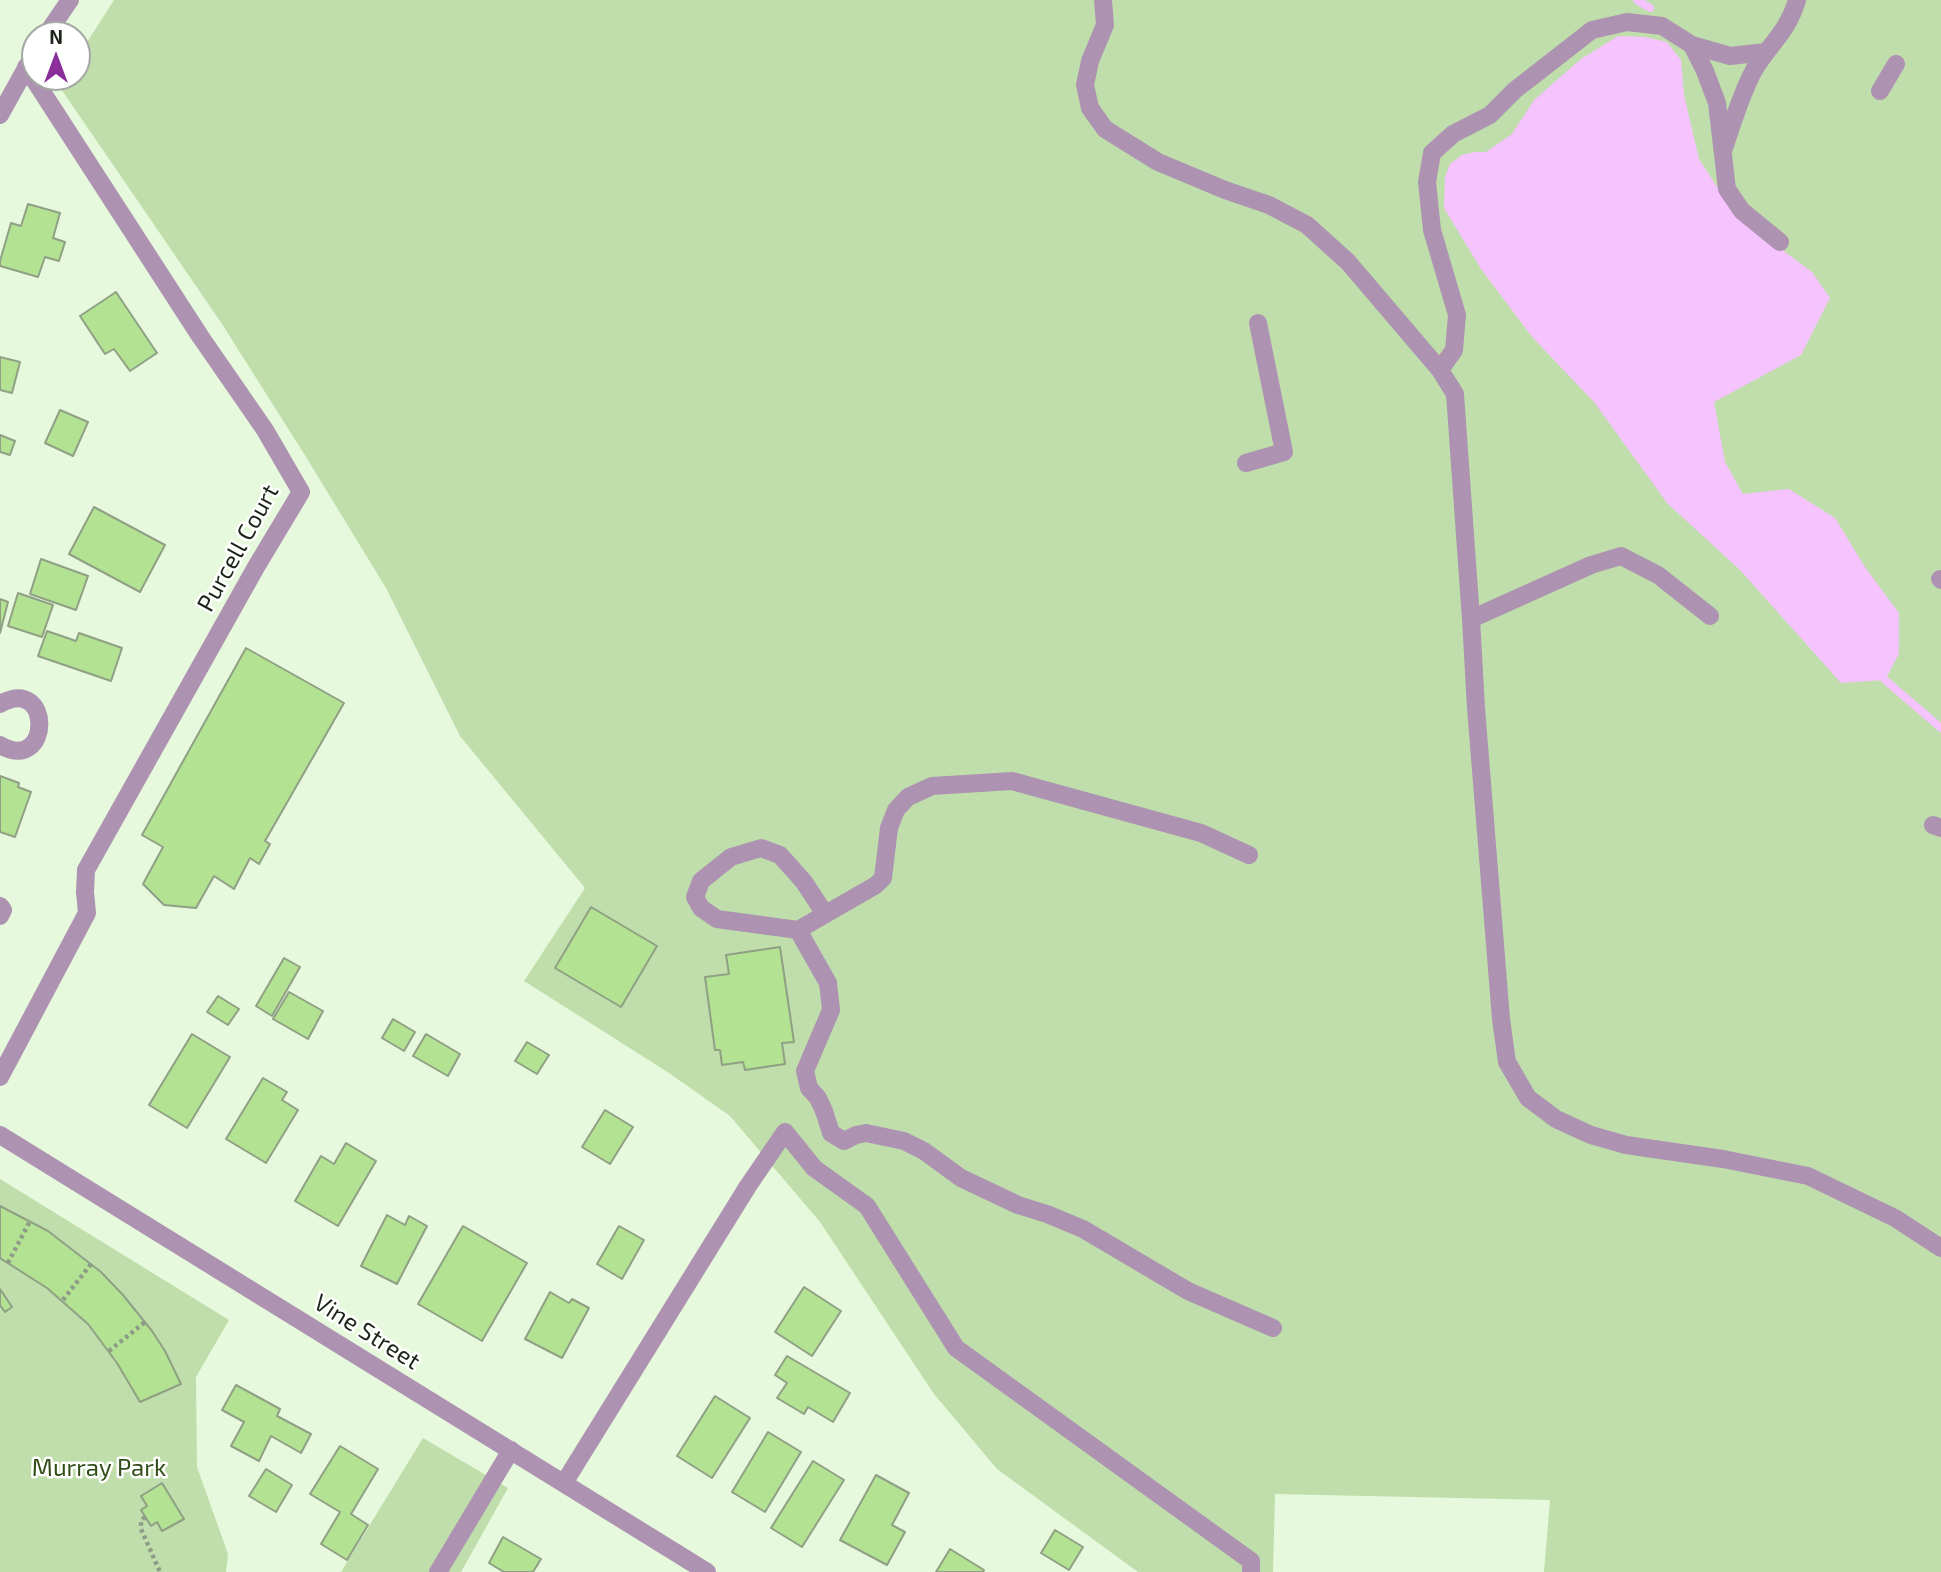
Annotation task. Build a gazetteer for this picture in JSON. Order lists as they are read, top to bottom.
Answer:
{
  "streets": {
    "street": ["Purcell Court", "Vine Street"]
  },
  "parks": ["Murray Park"],
  "north": "top"
}
